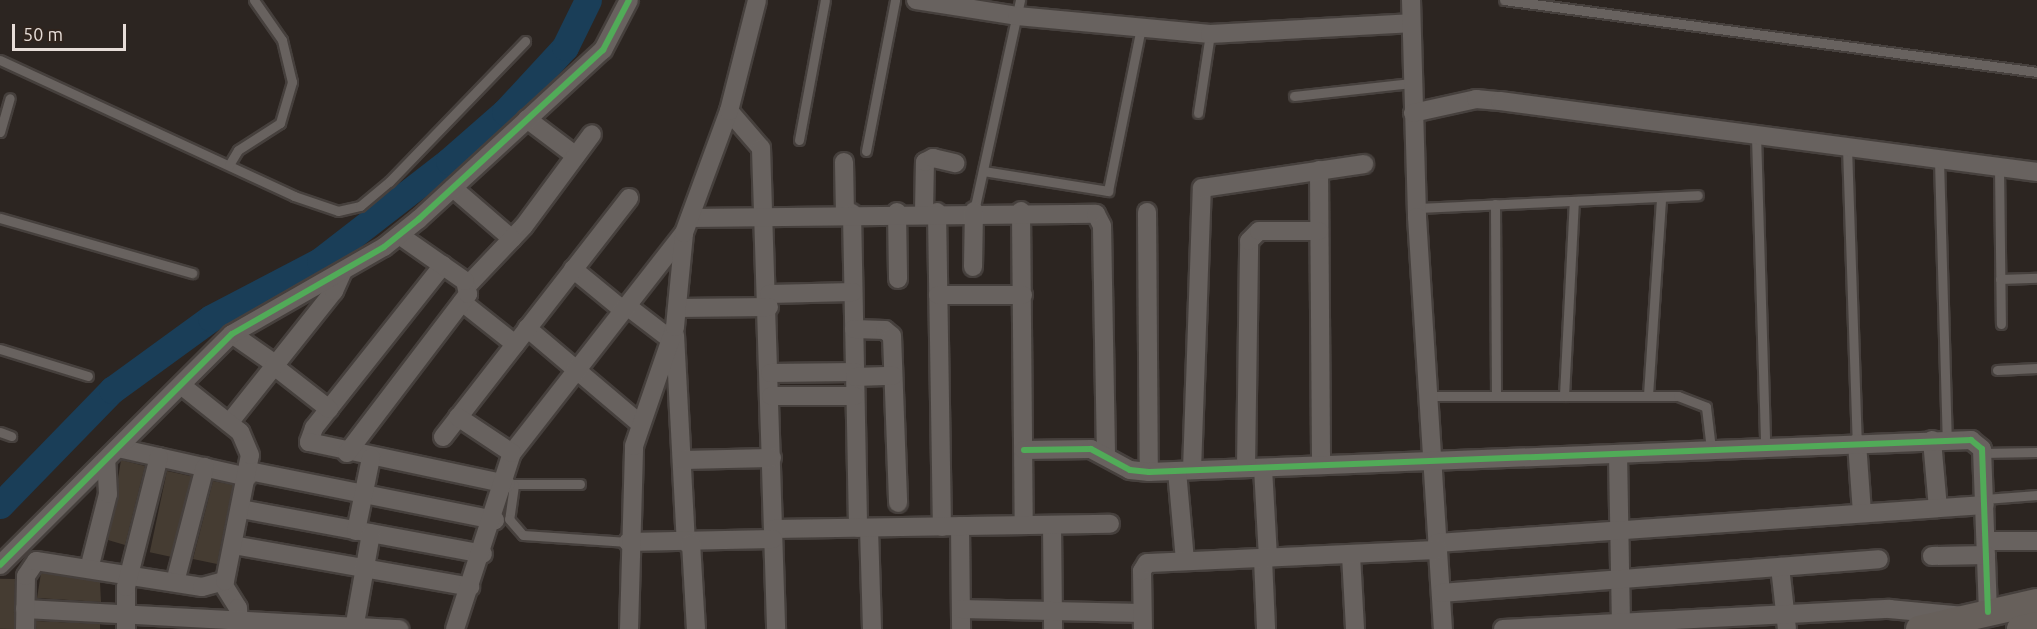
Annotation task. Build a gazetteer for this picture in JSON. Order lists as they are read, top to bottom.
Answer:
{
  "scale_bar": "50 m"
}
